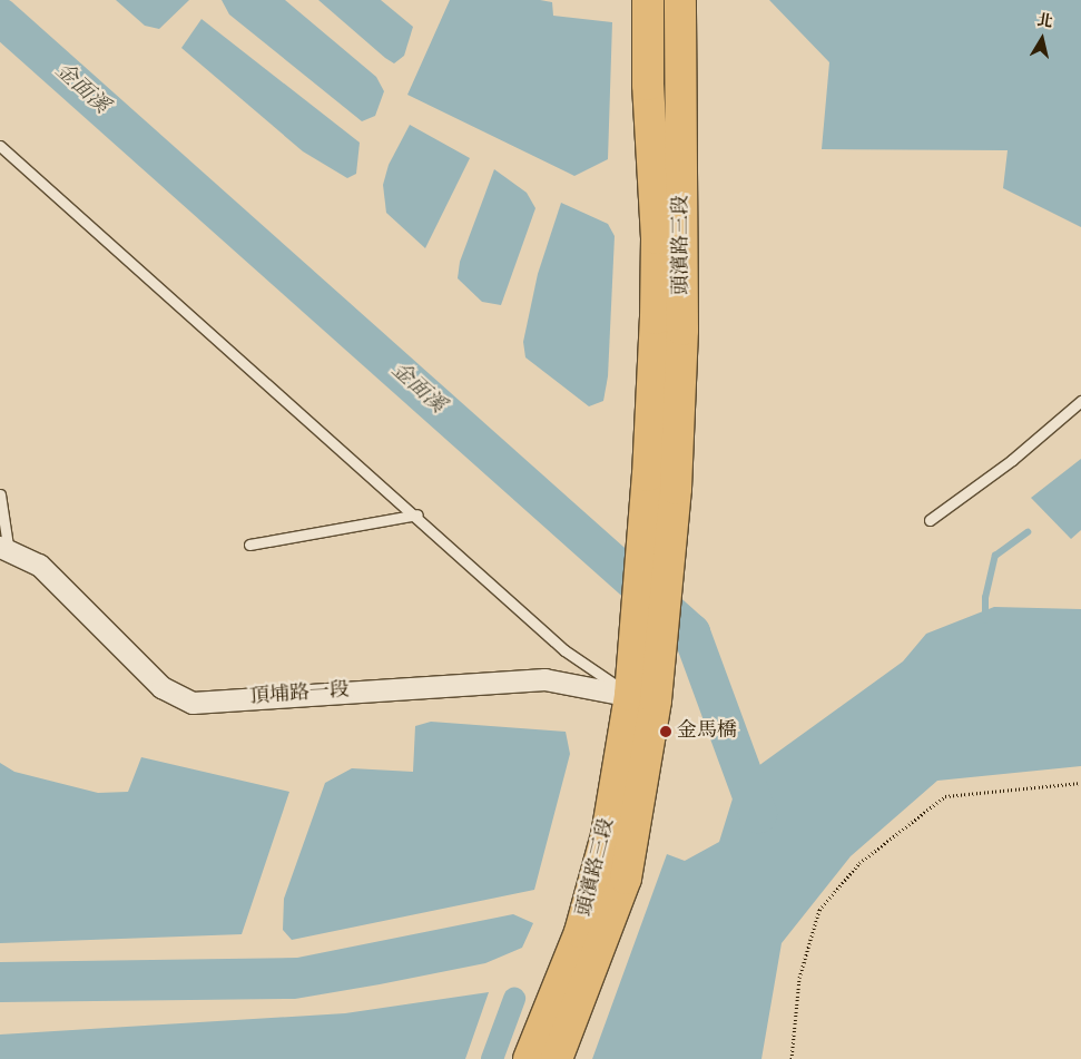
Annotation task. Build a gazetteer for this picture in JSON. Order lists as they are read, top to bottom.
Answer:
{
  "streets": {
    "main road": ["頭濱路三段"],
    "street": ["頂埔路一段"]
  },
  "crossings": [
    ["頭濱路三段", "頂埔路一段"]
  ],
  "water": ["金面溪"],
  "places": ["金馬橋"],
  "north": "top"
}
